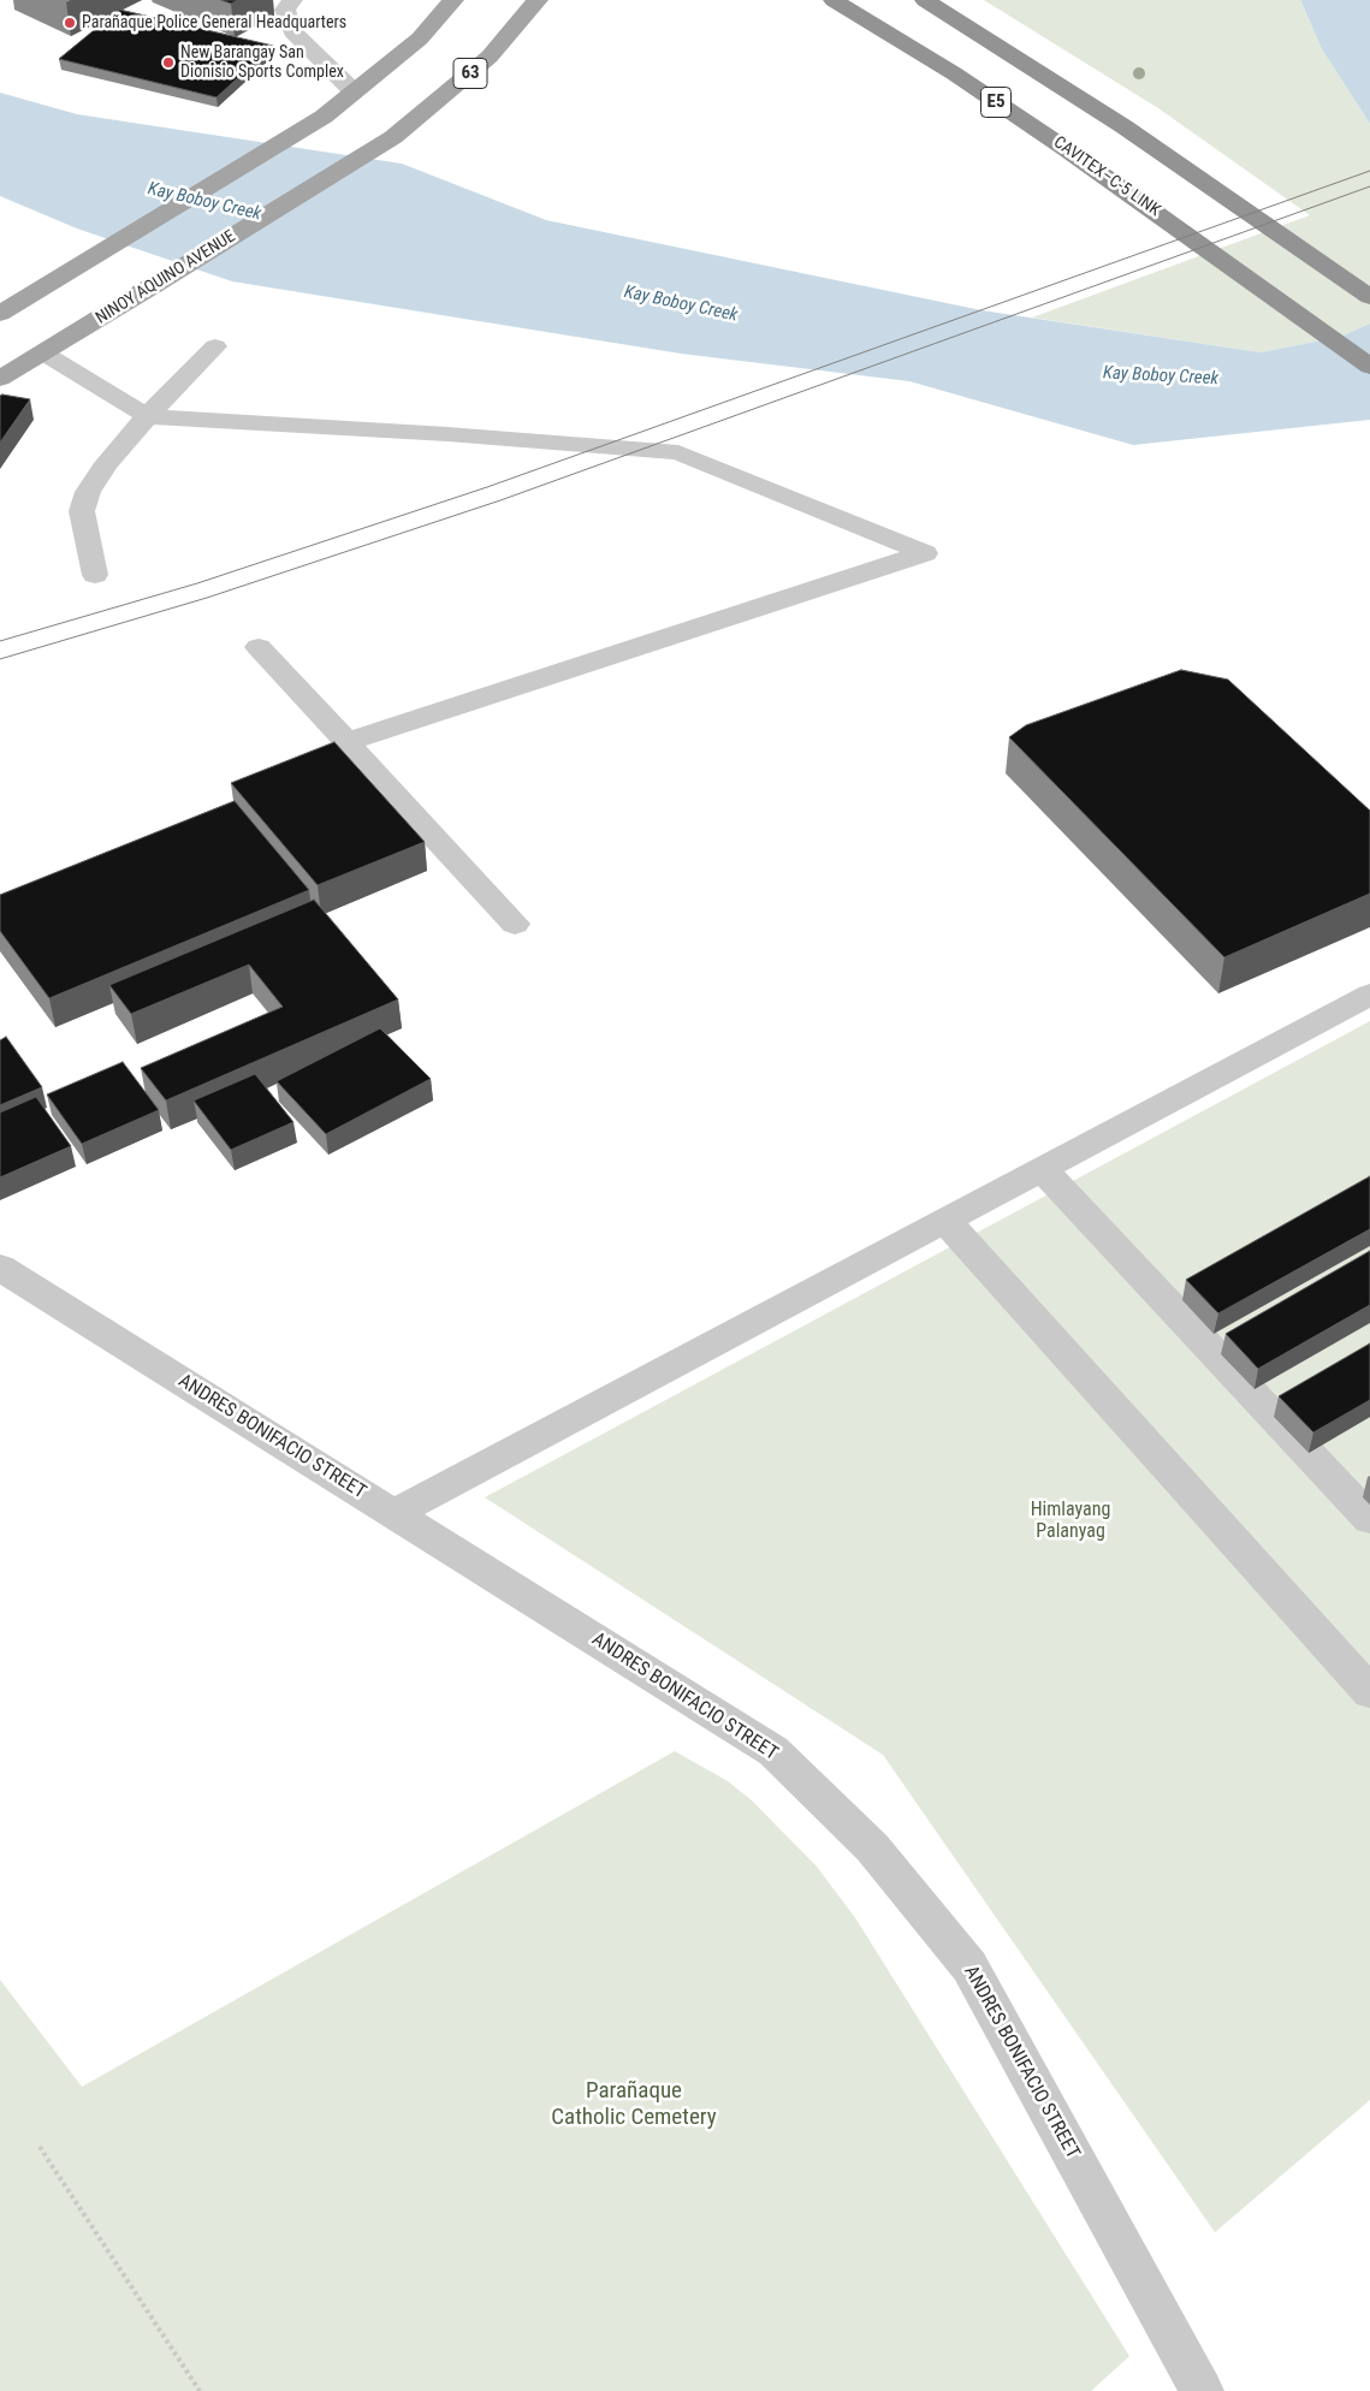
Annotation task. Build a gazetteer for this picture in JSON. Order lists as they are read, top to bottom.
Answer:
{
  "streets": {
    "highway": ["E5", "CAVITEX–C-5 LINK"],
    "main road": ["63", "NINOY AQUINO AVENUE"],
    "street": ["ANDRES BONIFACIO STREET"]
  },
  "water": ["Kay Boboy Creek"],
  "parks": ["Himlayang Palanyag", "Parañaque Catholic Cemetery"],
  "places": ["Parañaque Police General Headquarters", "New Barangay San Dionisio Sports Complex"]
}
